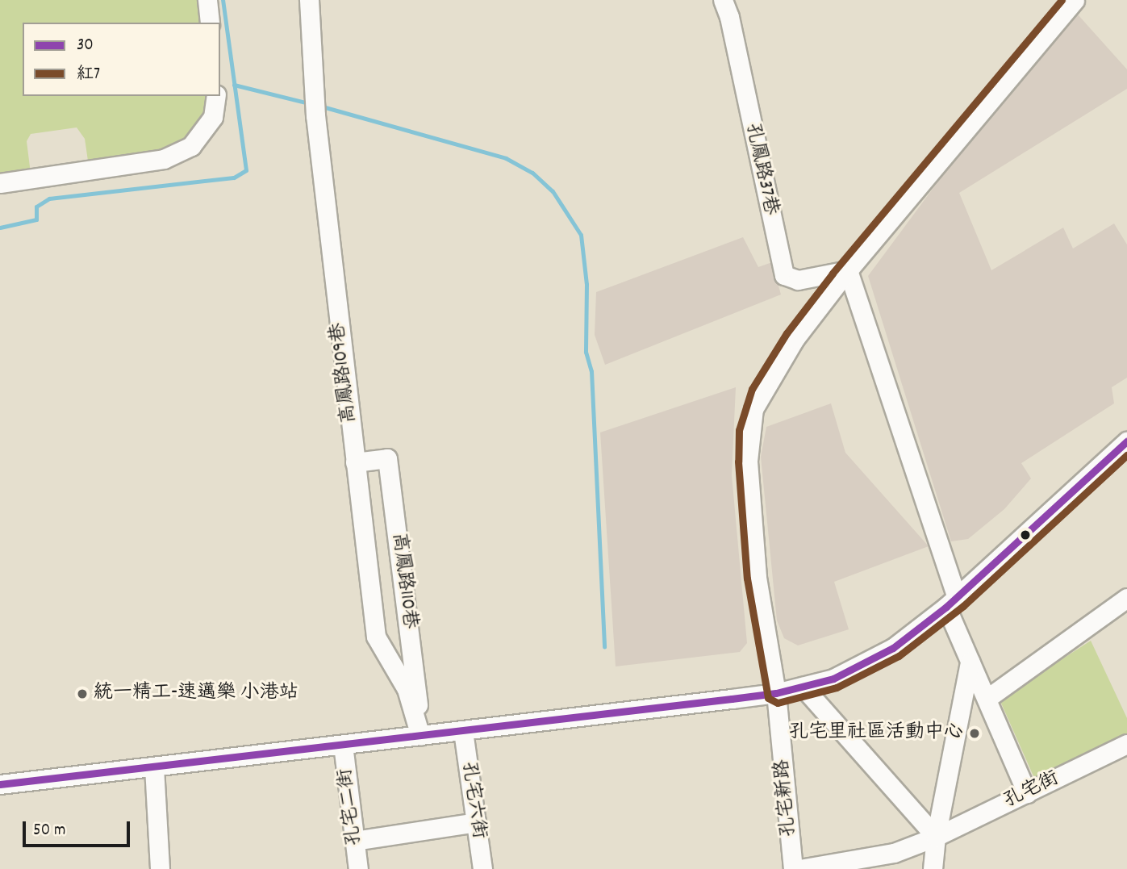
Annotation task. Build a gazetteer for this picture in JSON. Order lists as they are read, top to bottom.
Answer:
{
  "streets": {
    "street": [
      "孔鳳路37巷",
      "高鳳路109巷",
      "高鳳路110巷",
      "孔宅街",
      "孔宅新路",
      "孔宅六街",
      "孔宅二街"
    ]
  },
  "crossings": [
    ["孔鳳路37巷", "孔宅新路"],
    ["高鳳路109巷", "高鳳路110巷"]
  ],
  "places": ["統一精工-速邁樂 小港站", "孔宅里社區活動中心"],
  "lines": ["transit line 紅7", "transit line 30"],
  "legend": ["30", "紅7"],
  "scale_bar": "50 m"
}
